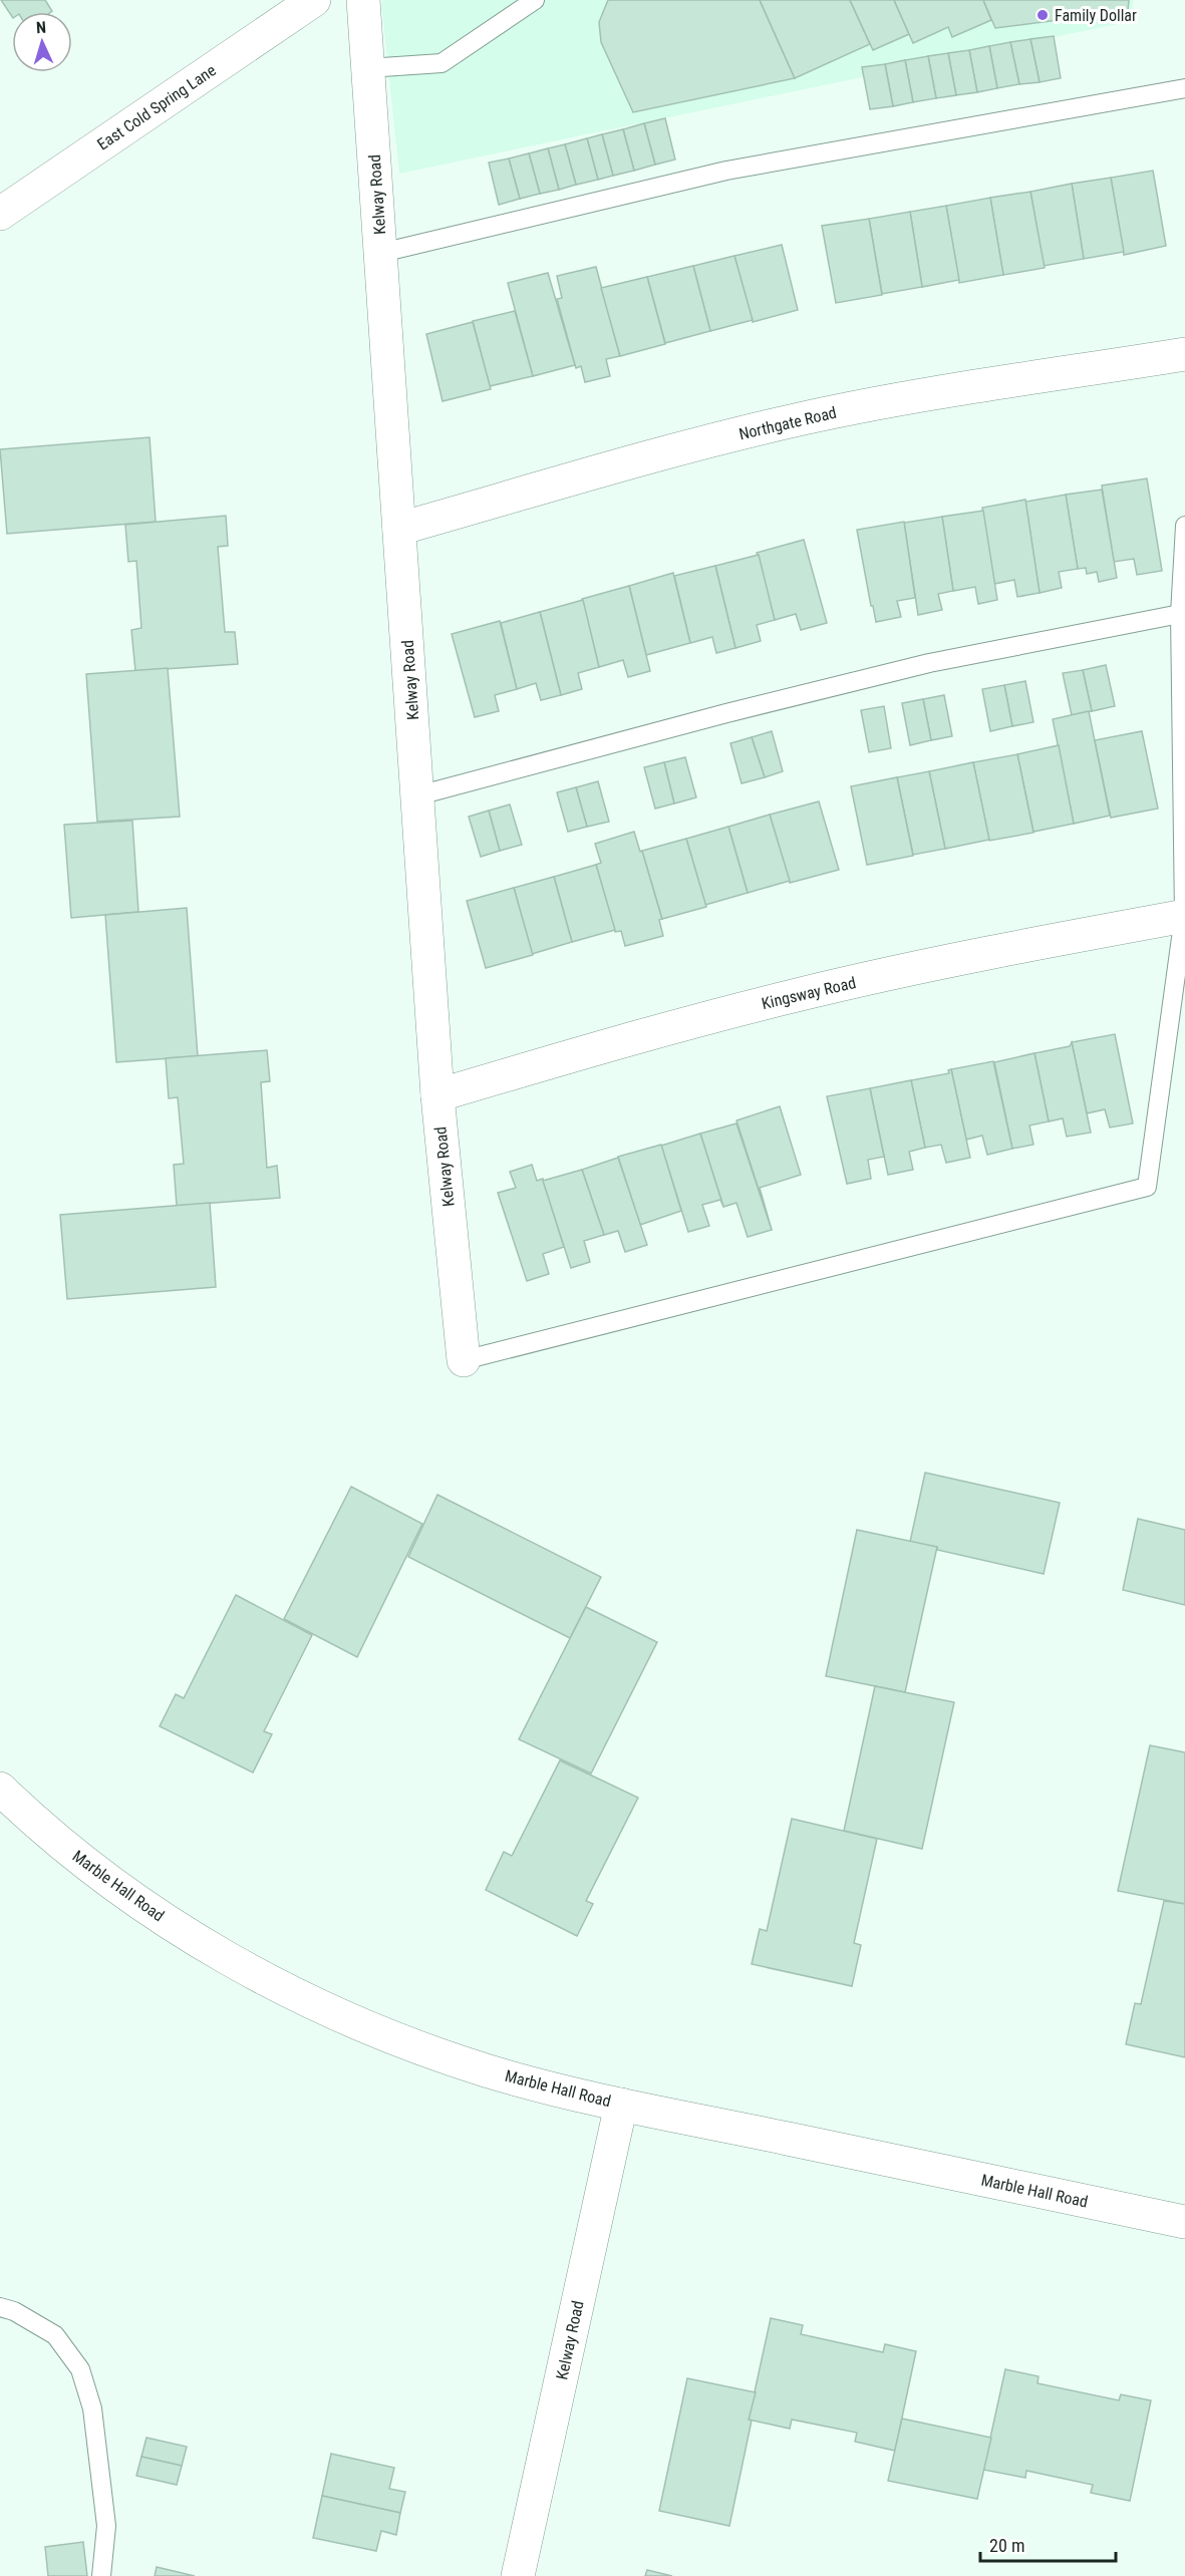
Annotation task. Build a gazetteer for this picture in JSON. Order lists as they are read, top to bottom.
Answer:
{
  "streets": {
    "street": [
      "East Cold Spring Lane",
      "Kelway Road",
      "Northgate Road",
      "Kingsway Road",
      "Marble Hall Road"
    ]
  },
  "crossings": [
    ["Kelway Road", "Northgate Road"],
    ["Kelway Road", "Kingsway Road"],
    ["Kelway Road", "Marble Hall Road"]
  ],
  "places": ["Family Dollar"],
  "scale_bar": "20 m",
  "north": "top"
}
